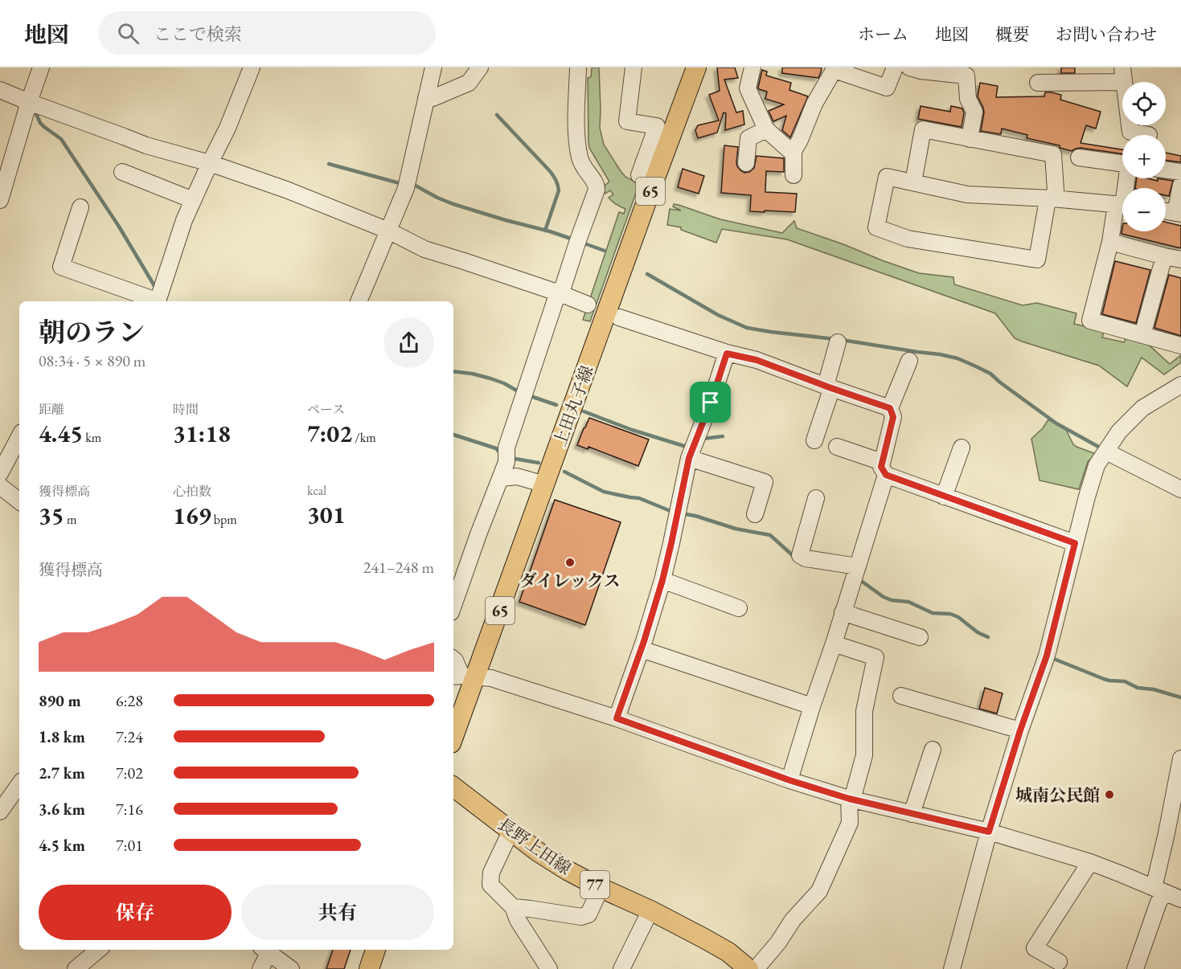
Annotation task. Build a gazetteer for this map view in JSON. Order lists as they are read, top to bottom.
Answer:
{
  "streets": {
    "main road": [
      "65",
      "上田丸子線",
      "長野上田線",
      "77"
    ]
  },
  "places": ["ダイレックス", "城南公民館"],
  "page": {
    "header": "地図",
    "search": "ここで検索",
    "nav": [
      "ホーム",
      "地図",
      "概要",
      "お問い合わせ"
    ],
    "map_buttons": ["+", "−"],
    "heading": ["朝のラン", "08:34 · 5 × 890 m"],
    "stats": [
      ["距離", "4.45 km"],
      ["時間", "31:18"],
      ["ペース", "7:02 /km"],
      ["獲得標高", "35 m"],
      ["心拍数", "169 bpm"],
      ["kcal", "301"]
    ],
    "chart": ["獲得標高", "241–248 m"],
    "list": [
      {
        "name": "890 m",
        "note": "6:28"
      },
      {
        "name": "1.8 km",
        "note": "7:24"
      },
      {
        "name": "2.7 km",
        "note": "7:02"
      },
      {
        "name": "3.6 km",
        "note": "7:16"
      },
      {
        "name": "4.5 km",
        "note": "7:01"
      }
    ],
    "buttons": ["保存", "共有"]
  }
}
